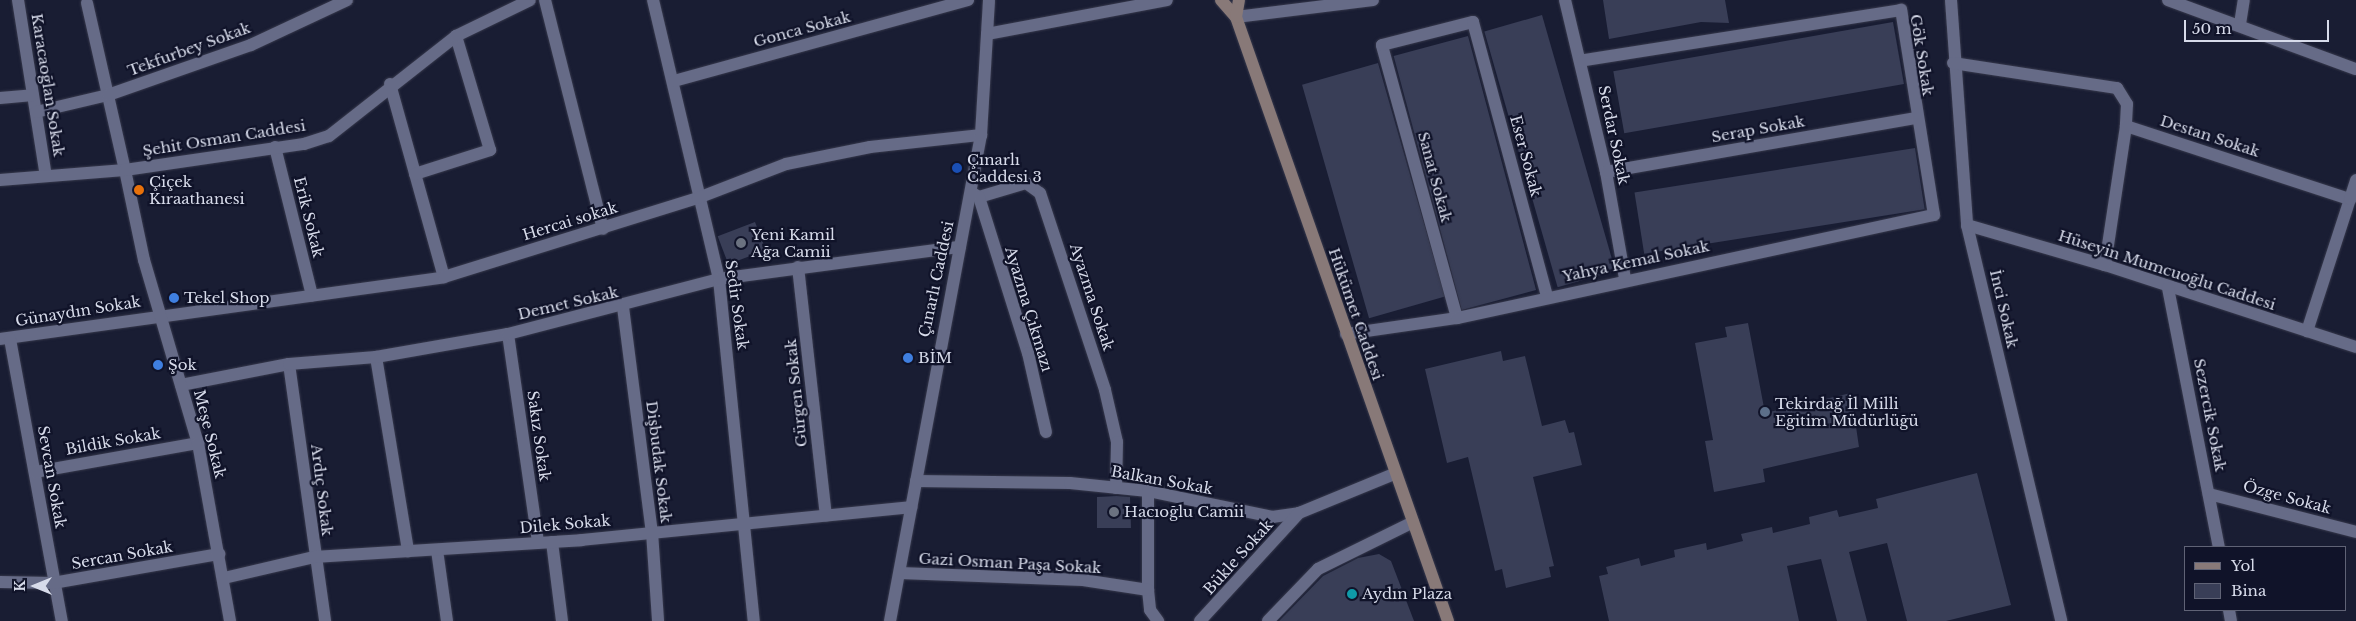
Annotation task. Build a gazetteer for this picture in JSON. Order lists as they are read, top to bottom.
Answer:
{
  "streets": {
    "main road": ["Hükümet Caddesi"],
    "street": [
      "Gonca Sokak",
      "Tekfurbey Sokak",
      "Gök Sokak",
      "Karacaoğlan Sokak",
      "Serap Sokak",
      "Serdar Sokak",
      "Destan Sokak",
      "Şehit Osman Caddesi",
      "Eser Sokak",
      "Sanat Sokak",
      "Erik Sokak",
      "Hercai sokak",
      "Yahya Kemal Sokak",
      "Hüseyin Mumcuoğlu Caddesi",
      "Çınarlı Caddesi",
      "Ayazma Sokak",
      "Demet Sokak",
      "Sedir Sokak",
      "Ayazma Çıkmazı",
      "İnci Sokak",
      "Günaydın Sokak",
      "Gürgen Sokak",
      "Sezercik Sokak",
      "Meşe Sokak",
      "Sakız Sokak",
      "Bildik Sokak",
      "Dişbudak Sokak",
      "Sevcan Sokak",
      "Balkan Sokak",
      "Ardıç Sokak",
      "Özge Sokak",
      "Dilek Sokak",
      "Sercan Sokak",
      "Bükle Sokak",
      "Gazi Osman Paşa Sokak"
    ]
  },
  "crossings": [
    ["Gonca Sokak", "Sedir Sokak"],
    ["Tekfurbey Sokak", "Karacaoğlan Sokak"],
    ["Tekfurbey Sokak", "Meşe Sokak"],
    ["Gök Sokak", "Serap Sokak"],
    ["Gök Sokak", "Serdar Sokak"],
    ["Gök Sokak", "Yahya Kemal Sokak"],
    ["Karacaoğlan Sokak", "Şehit Osman Caddesi"],
    ["Serap Sokak", "Serdar Sokak"],
    ["Serdar Sokak", "Yahya Kemal Sokak"],
    ["Şehit Osman Caddesi", "Erik Sokak"],
    ["Şehit Osman Caddesi", "Meşe Sokak"],
    ["Eser Sokak", "Sanat Sokak"],
    ["Eser Sokak", "Yahya Kemal Sokak"],
    ["Sanat Sokak", "Yahya Kemal Sokak"],
    ["Erik Sokak", "Hercai sokak"],
    ["Hercai sokak", "Çınarlı Caddesi"],
    ["Hercai sokak", "Sedir Sokak"],
    ["Hercai sokak", "Günaydın Sokak"],
    ["Hercai sokak", "Meşe Sokak"],
    ["Yahya Kemal Sokak", "Hükümet Caddesi"],
    ["Hüseyin Mumcuoğlu Caddesi", "İnci Sokak"],
    ["Hüseyin Mumcuoğlu Caddesi", "Sezercik Sokak"],
    ["Çınarlı Caddesi", "Ayazma Sokak"],
    ["Çınarlı Caddesi", "Demet Sokak"],
    ["Çınarlı Caddesi", "Ayazma Çıkmazı"],
    ["Çınarlı Caddesi", "Balkan Sokak"],
    ["Çınarlı Caddesi", "Dilek Sokak"],
    ["Çınarlı Caddesi", "Gazi Osman Paşa Sokak"],
    ["Ayazma Sokak", "Ayazma Çıkmazı"],
    ["Ayazma Sokak", "Balkan Sokak"],
    ["Demet Sokak", "Sedir Sokak"],
    ["Demet Sokak", "Gürgen Sokak"],
    ["Demet Sokak", "Meşe Sokak"],
    ["Demet Sokak", "Sakız Sokak"],
    ["Demet Sokak", "Dişbudak Sokak"],
    ["Demet Sokak", "Ardıç Sokak"],
    ["Sedir Sokak", "Dilek Sokak"],
    ["Günaydın Sokak", "Meşe Sokak"],
    ["Günaydın Sokak", "Sevcan Sokak"],
    ["Hükümet Caddesi", "Balkan Sokak"],
    ["Gürgen Sokak", "Dilek Sokak"],
    ["Sezercik Sokak", "Özge Sokak"],
    ["Meşe Sokak", "Bildik Sokak"],
    ["Meşe Sokak", "Dilek Sokak"],
    ["Meşe Sokak", "Sercan Sokak"],
    ["Sakız Sokak", "Dilek Sokak"],
    ["Bildik Sokak", "Sevcan Sokak"],
    ["Dişbudak Sokak", "Dilek Sokak"],
    ["Sevcan Sokak", "Sercan Sokak"],
    ["Balkan Sokak", "Bükle Sokak"],
    ["Ardıç Sokak", "Dilek Sokak"]
  ],
  "places": [
    "Çınarlı Caddesi 3",
    "Çiçek Kıraathanesi",
    "Yeni Kamil Ağa Camii",
    "Tekel Shop",
    "BİM",
    "Şok",
    "Tekirdağ İl Milli Eğitim Müdürlüğü",
    "Hacıoğlu Camii",
    "Aydın Plaza"
  ],
  "legend": ["Yol", "Bina"],
  "scale_bar": "50 m",
  "north": "left"
}
